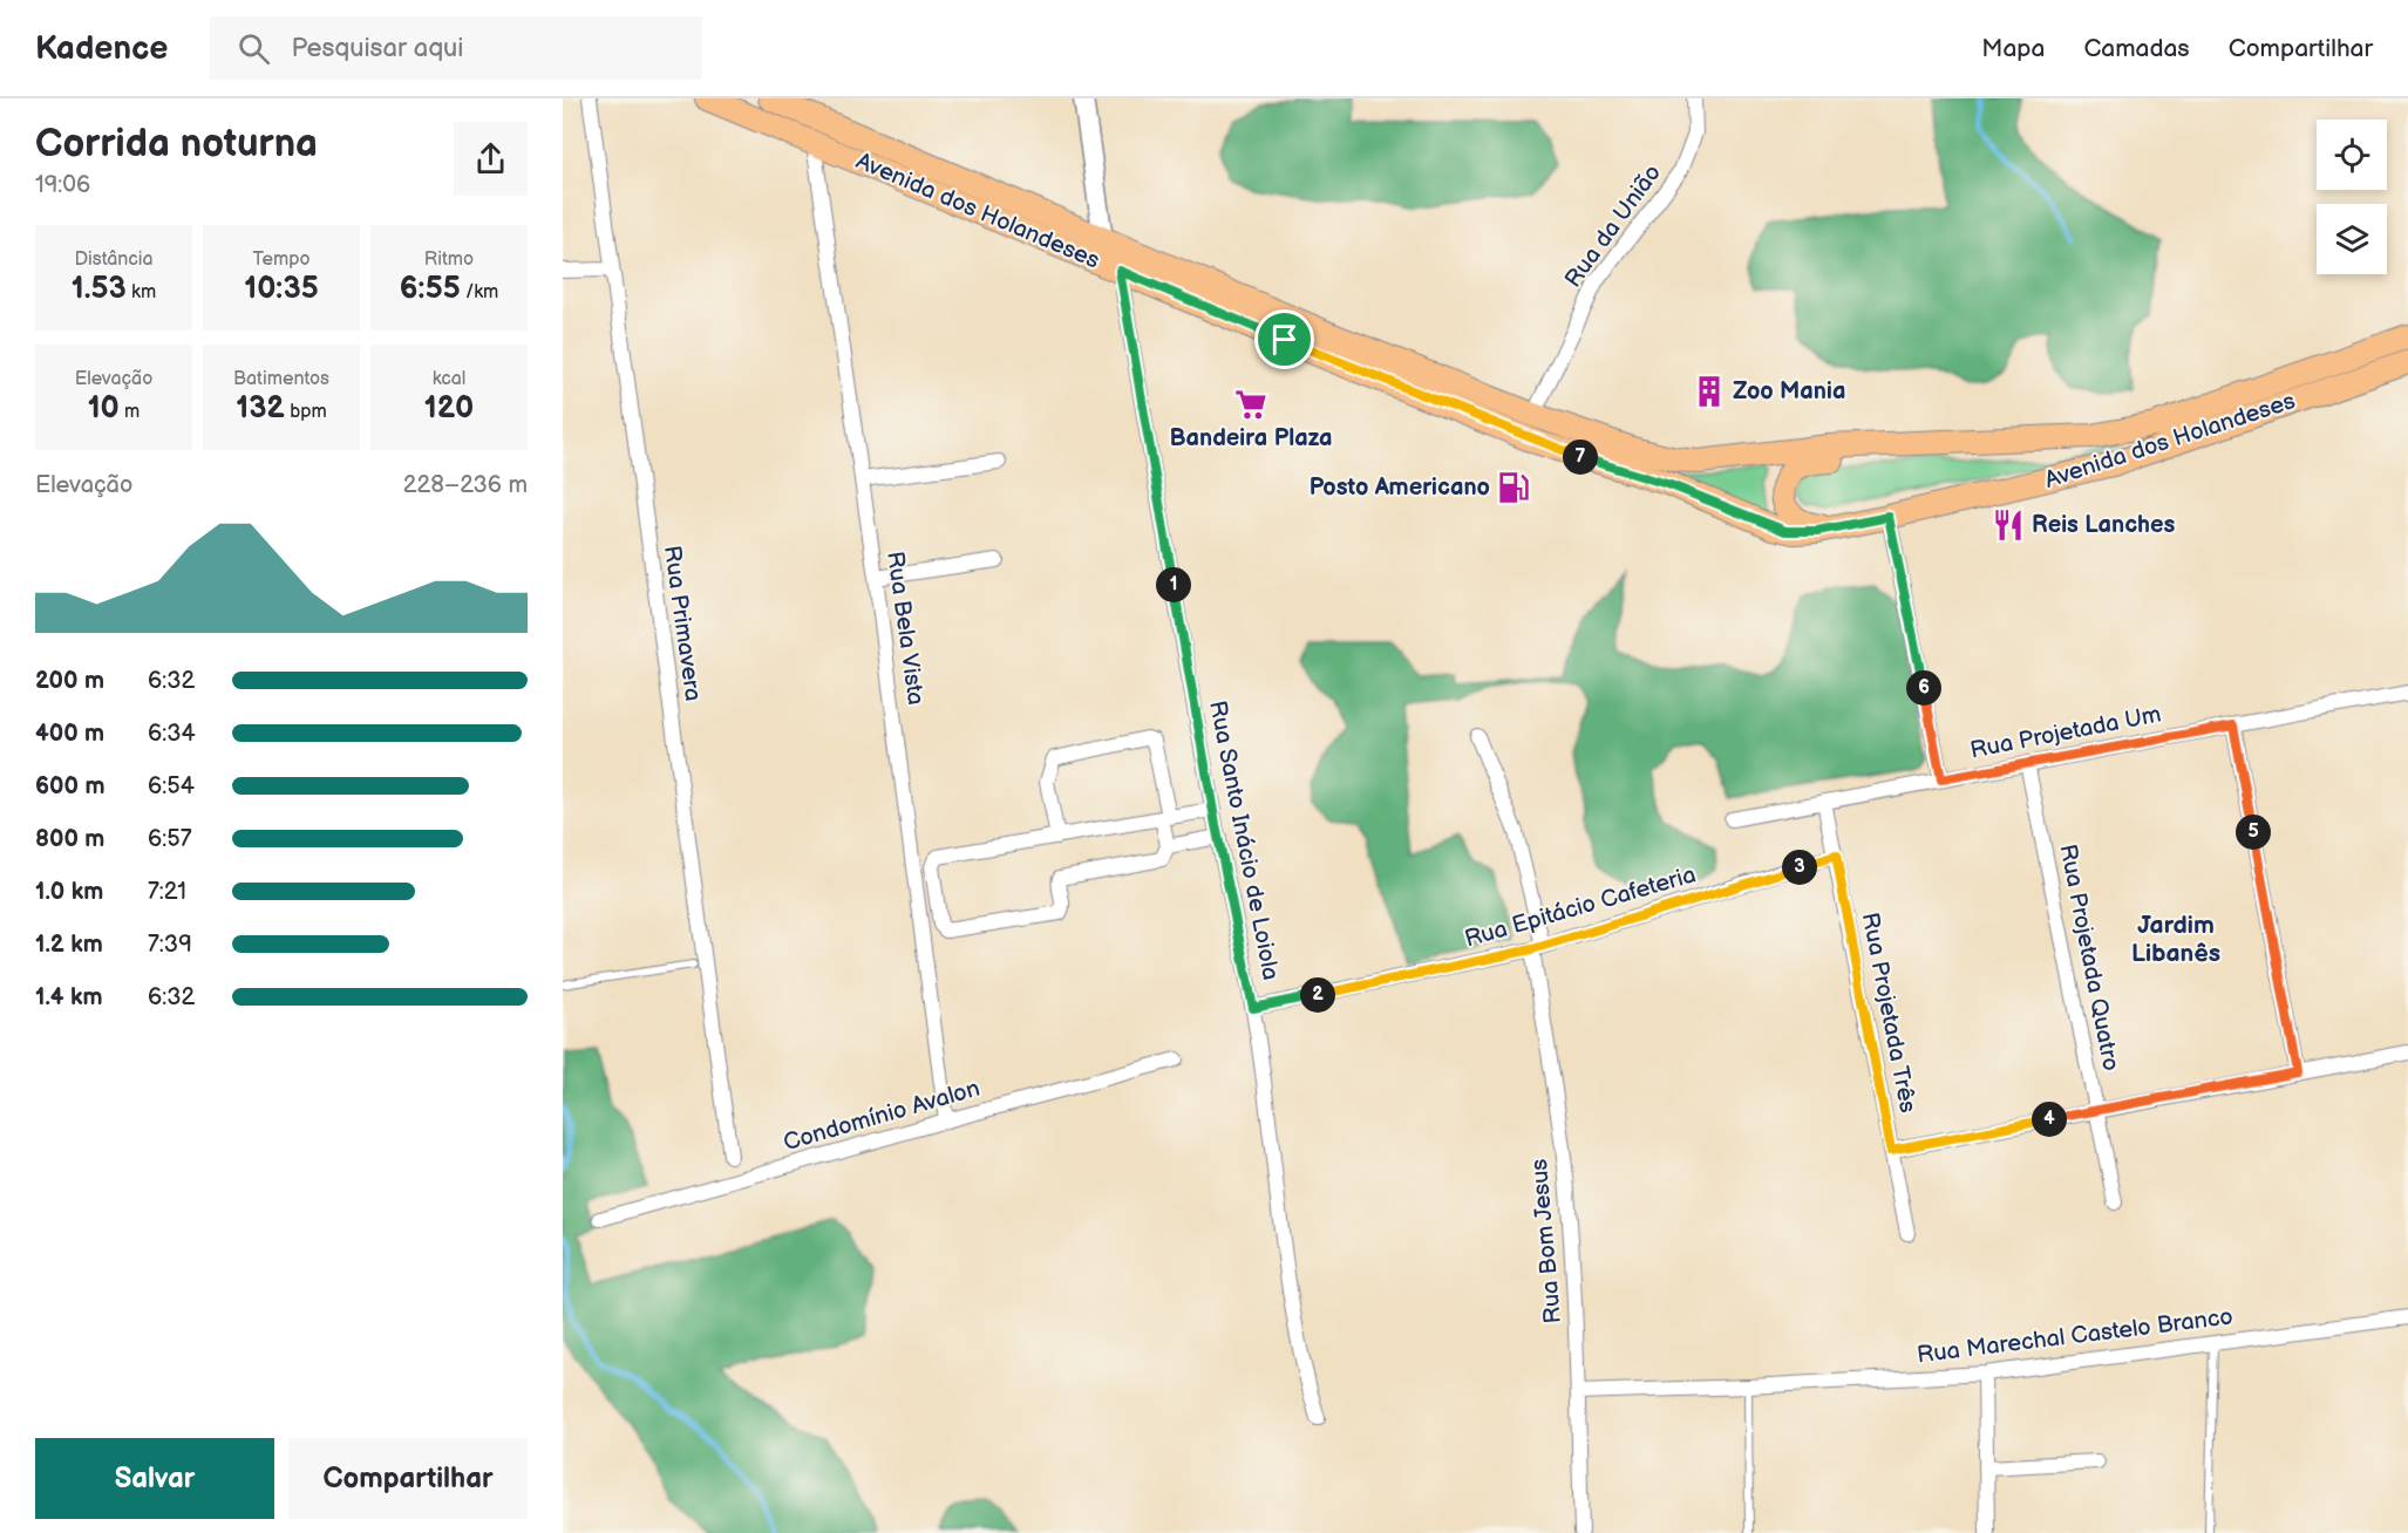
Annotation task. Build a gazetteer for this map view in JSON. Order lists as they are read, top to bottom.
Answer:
{
  "streets": {
    "main road": ["Avenida dos Holandeses"],
    "street": [
      "Rua da União",
      "Rua Primavera",
      "Rua Bela Vista",
      "Rua Projetada Um",
      "Rua Santo Inácio de Loiola",
      "Rua Epitácio Cafeteria",
      "Rua Projetada Quatro",
      "Rua Projetada Três",
      "Condomínio Avalon",
      "Rua Bom Jesus",
      "Rua Marechal Castelo Branco"
    ]
  },
  "crossings": [
    ["Avenida dos Holandeses", "Rua da União"],
    ["Avenida dos Holandeses", "Rua Bela Vista"],
    ["Avenida dos Holandeses", "Rua Santo Inácio de Loiola"],
    ["Rua Bela Vista", "Condomínio Avalon"],
    ["Rua Projetada Um", "Rua Projetada Quatro"],
    ["Rua Projetada Um", "Rua Projetada Três"],
    ["Rua Santo Inácio de Loiola", "Rua Epitácio Cafeteria"],
    ["Rua Epitácio Cafeteria", "Rua Projetada Três"],
    ["Rua Epitácio Cafeteria", "Rua Bom Jesus"],
    ["Rua Bom Jesus", "Rua Marechal Castelo Branco"]
  ],
  "districts": ["Jardim Libanês"],
  "places": {
    "building": ["Zoo Mania"],
    "supermarket": ["Bandeira Plaza"],
    "fuel station": ["Posto Americano"],
    "restaurant": ["Reis Lanches"]
  },
  "page": {
    "header": "Kadence",
    "search": "Pesquisar aqui",
    "nav": ["Mapa", "Camadas", "Compartilhar"],
    "heading": ["Corrida noturna", "19:06"],
    "stats": [
      ["Distância", "1.53 km"],
      ["Tempo", "10:35"],
      ["Ritmo", "6:55 /km"],
      ["Elevação", "10 m"],
      ["Batimentos", "132 bpm"],
      ["kcal", "120"]
    ],
    "pins": [
      "7",
      "1",
      "6",
      "5",
      "3",
      "2",
      "4"
    ],
    "chart": ["Elevação", "228–236 m"],
    "list": [
      {
        "name": "200 m",
        "note": "6:32"
      },
      {
        "name": "400 m",
        "note": "6:34"
      },
      {
        "name": "600 m",
        "note": "6:54"
      },
      {
        "name": "800 m",
        "note": "6:57"
      },
      {
        "name": "1.0 km",
        "note": "7:21"
      },
      {
        "name": "1.2 km",
        "note": "7:39"
      },
      {
        "name": "1.4 km",
        "note": "6:32"
      }
    ],
    "buttons": ["Salvar", "Compartilhar"]
  }
}
